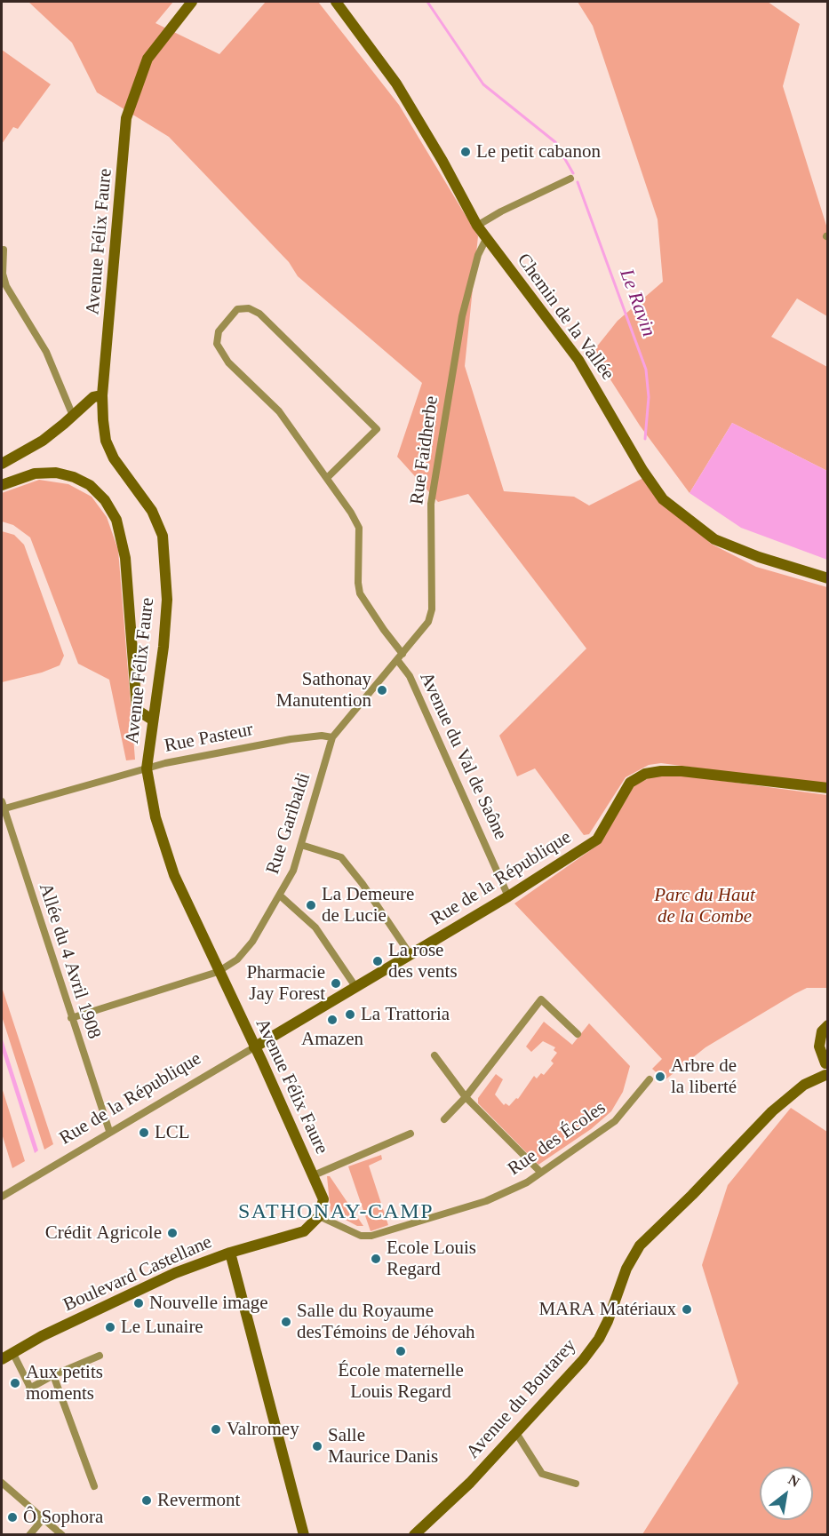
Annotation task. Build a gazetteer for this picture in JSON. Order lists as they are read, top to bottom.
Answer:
{
  "streets": {
    "street": [
      "Avenue Félix Faure",
      "Chemin de la Vallée",
      "Rue Faidherbe",
      "Rue Pasteur",
      "Avenue du Val de Saône",
      "Rue Garibaldi",
      "Rue de la République",
      "Allée du 4 Avril 1908",
      "Rue des Écoles",
      "Boulevard Castellane",
      "Avenue du Boutarey"
    ]
  },
  "crossings": [
    ["Avenue Félix Faure", "Rue Pasteur"],
    ["Avenue Félix Faure", "Rue Garibaldi"],
    ["Avenue Félix Faure", "Rue de la République"],
    ["Avenue Félix Faure", "Rue des Écoles"],
    ["Avenue Félix Faure", "Boulevard Castellane"],
    ["Chemin de la Vallée", "Rue Faidherbe"],
    ["Rue Faidherbe", "Avenue du Val de Saône"],
    ["Rue Faidherbe", "Rue Garibaldi"],
    ["Rue Pasteur", "Rue Garibaldi"],
    ["Rue Pasteur", "Allée du 4 Avril 1908"],
    ["Avenue du Val de Saône", "Rue Garibaldi"],
    ["Avenue du Val de Saône", "Rue de la République"],
    ["Rue Garibaldi", "Allée du 4 Avril 1908"],
    ["Rue de la République", "Allée du 4 Avril 1908"],
    ["Rue des Écoles", "Boulevard Castellane"]
  ],
  "districts": ["SATHONAY-CAMP"],
  "water": ["Le Ravin"],
  "parks": ["Parc du Haut de la Combe"],
  "places": [
    "Le petit cabanon",
    "Sathonay Manutention",
    "La Demeure de Lucie",
    "La rose des vents",
    "Pharmacie Jay Forest",
    "La Trattoria",
    "Amazen",
    "Arbre de la liberté",
    "LCL",
    "Crédit Agricole",
    "Ecole Louis Regard",
    "Nouvelle image",
    "MARA Matériaux",
    "Salle du Royaume desTémoins de Jéhovah",
    "Le Lunaire",
    "École maternelle Louis Regard",
    "Aux petits moments",
    "Valromey",
    "Salle Maurice Danis",
    "Revermont",
    "Ô Sophora"
  ],
  "north": "top right"
}
